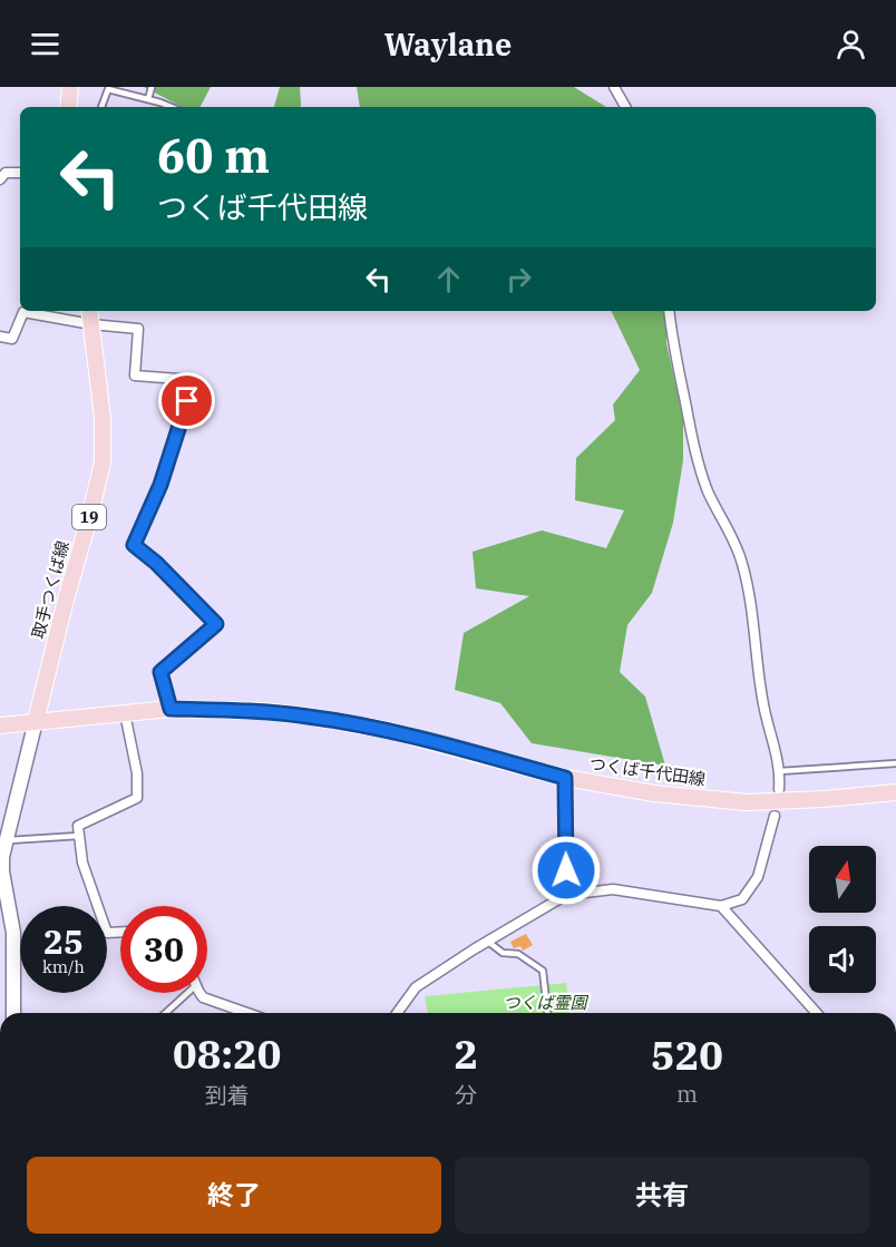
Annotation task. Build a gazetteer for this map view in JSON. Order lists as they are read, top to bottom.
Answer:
{
  "streets": {
    "main road": ["19", "取手つくば線", "つくば千代田線"]
  },
  "crossings": [
    ["取手つくば線", "つくば千代田線"]
  ],
  "parks": ["つくば霊園"],
  "north": "top",
  "page": {
    "header": "Waylane",
    "turn": ["60 m", "つくば千代田線"],
    "speed": "25 km/h",
    "limit": "30",
    "eta": [
      "08:20",
      "到着",
      "2",
      "分",
      "520",
      "m"
    ],
    "buttons": ["終了", "共有"]
  }
}
